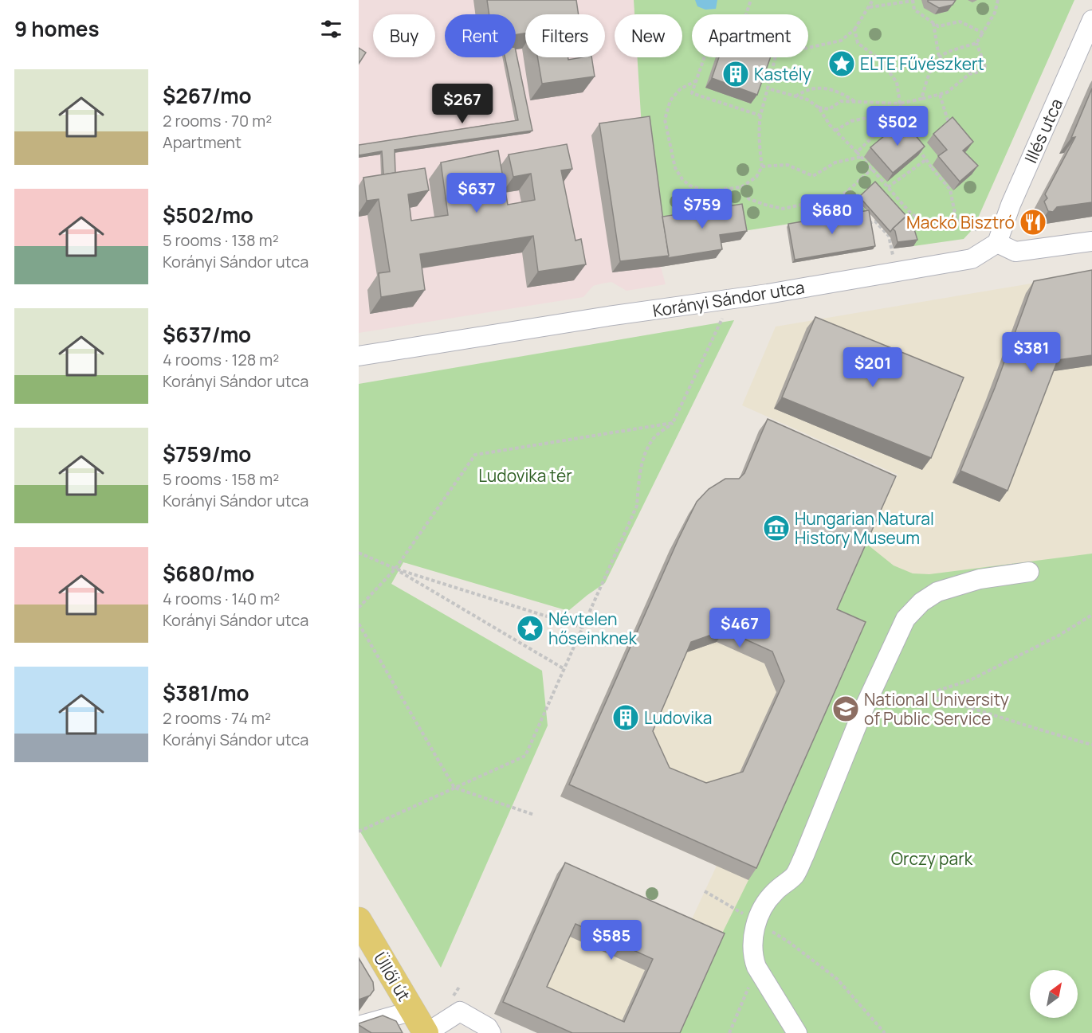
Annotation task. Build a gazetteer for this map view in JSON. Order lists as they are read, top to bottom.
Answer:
{
  "streets": {
    "main road": ["Üllői út"],
    "street": ["Illés utca", "Korányi Sándor utca"]
  },
  "crossings": [
    ["Illés utca", "Korányi Sándor utca"]
  ],
  "parks": ["Ludovika tér", "Orczy park"],
  "places": {
    "place": ["ELTE Fűvészkert", "Névtelen hőseinknek"],
    "building": ["Kastély", "Ludovika"],
    "restaurant": ["Mackó Bisztró"],
    "museum": ["Hungarian Natural History Museum"],
    "school or university": ["National University of Public Service"]
  },
  "north": "top right",
  "page": {
    "heading": "9 homes",
    "chip": [
      "Buy",
      "Rent",
      "Filters",
      "New",
      "Apartment"
    ],
    "list": [
      {
        "name": "$267/mo",
        "note": "2 rooms · 70 m² · Apartment"
      },
      {
        "name": "$502/mo",
        "note": "5 rooms · 138 m² · Korányi Sándor utca"
      },
      {
        "name": "$637/mo",
        "note": "4 rooms · 128 m² · Korányi Sándor utca"
      },
      {
        "name": "$759/mo",
        "note": "5 rooms · 158 m² · Korányi Sándor utca"
      },
      {
        "name": "$680/mo",
        "note": "4 rooms · 140 m² · Korányi Sándor utca"
      },
      {
        "name": "$381/mo",
        "note": "2 rooms · 74 m² · Korányi Sándor utca"
      }
    ],
    "price": [
      "$267",
      "$502",
      "$637",
      "$759",
      "$680",
      "$381",
      "$201",
      "$467",
      "$585"
    ]
  }
}
